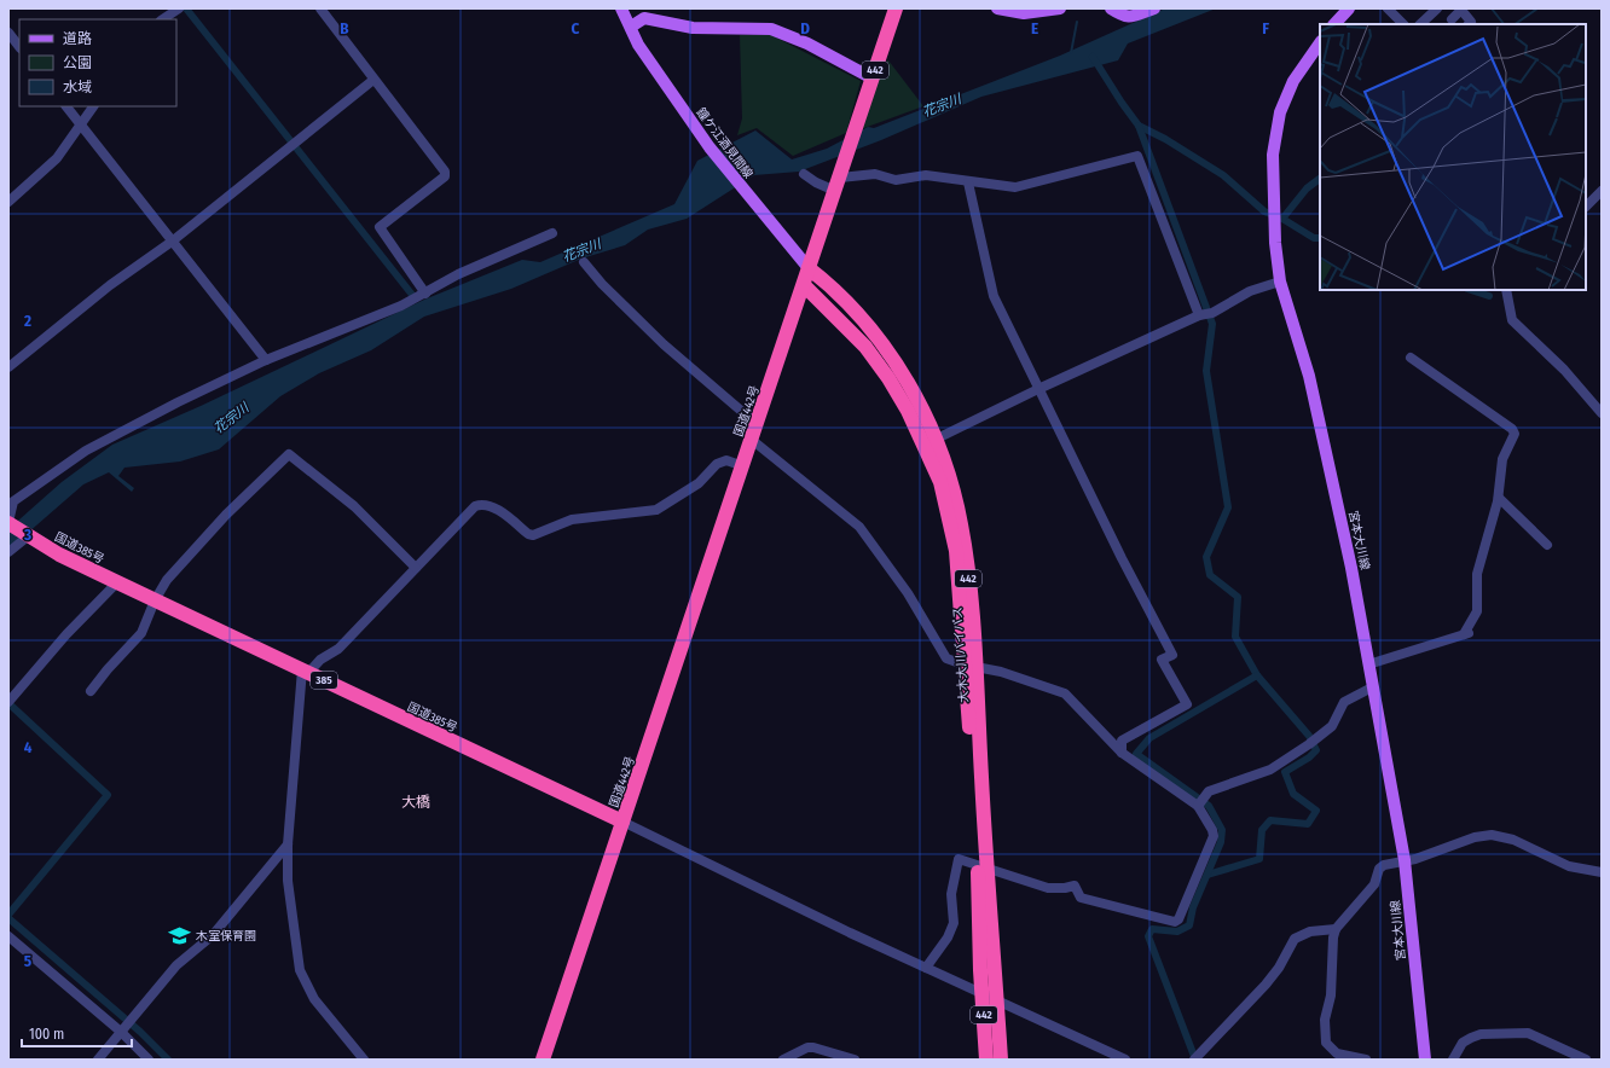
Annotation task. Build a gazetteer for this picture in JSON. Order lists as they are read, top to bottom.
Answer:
{
  "streets": {
    "highway": [
      "442",
      "国道442号",
      "国道385号",
      "大木大川バイパス",
      "385"
    ],
    "main road": ["鐘ケ江酒見間線", "宮本大川線"]
  },
  "crossings": [
    ["鐘ケ江酒見間線", "国道442号"],
    ["鐘ケ江酒見間線", "大木大川バイパス"],
    ["国道442号", "国道385号"],
    ["国道442号", "大木大川バイパス"]
  ],
  "districts": ["大橋"],
  "water": ["花宗川"],
  "places": {
    "school or university": ["木室保育園"]
  },
  "legend": ["道路", "公園", "水域"],
  "scale_bar": "100 m",
  "grid": {
    "columns": [
      "B",
      "C",
      "D",
      "E",
      "F"
    ],
    "rows": [
      "2",
      "3",
      "4",
      "5"
    ]
  }
}
